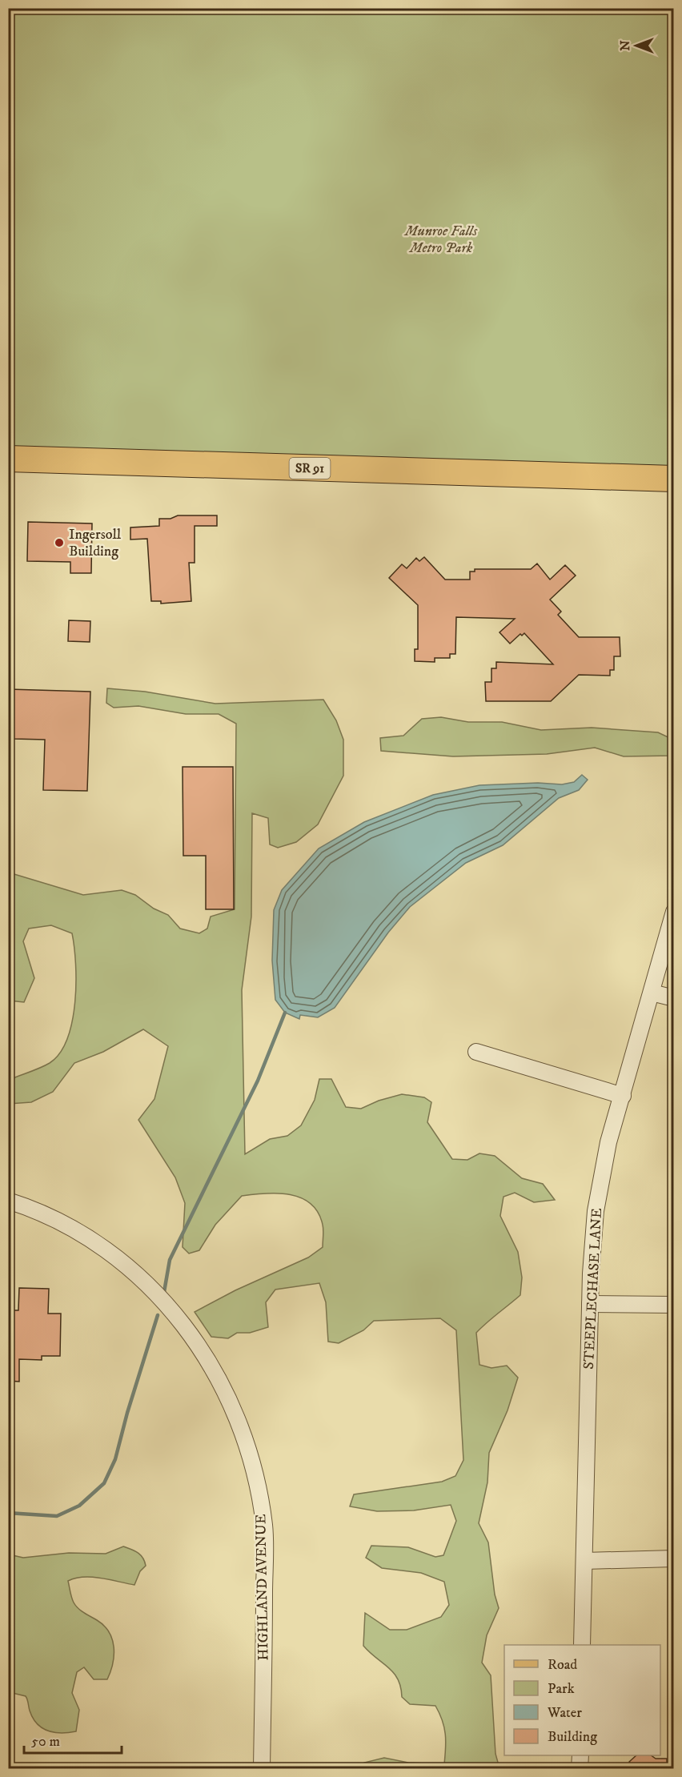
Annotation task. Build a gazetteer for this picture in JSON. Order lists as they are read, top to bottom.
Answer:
{
  "streets": {
    "main road": ["SR 91"],
    "street": ["STEEPLECHASE LANE", "HIGHLAND AVENUE"]
  },
  "parks": ["Munroe Falls Metro Park"],
  "places": ["Ingersoll Building"],
  "legend": [
    "Road",
    "Park",
    "Water",
    "Building"
  ],
  "scale_bar": "50 m",
  "north": "left"
}
